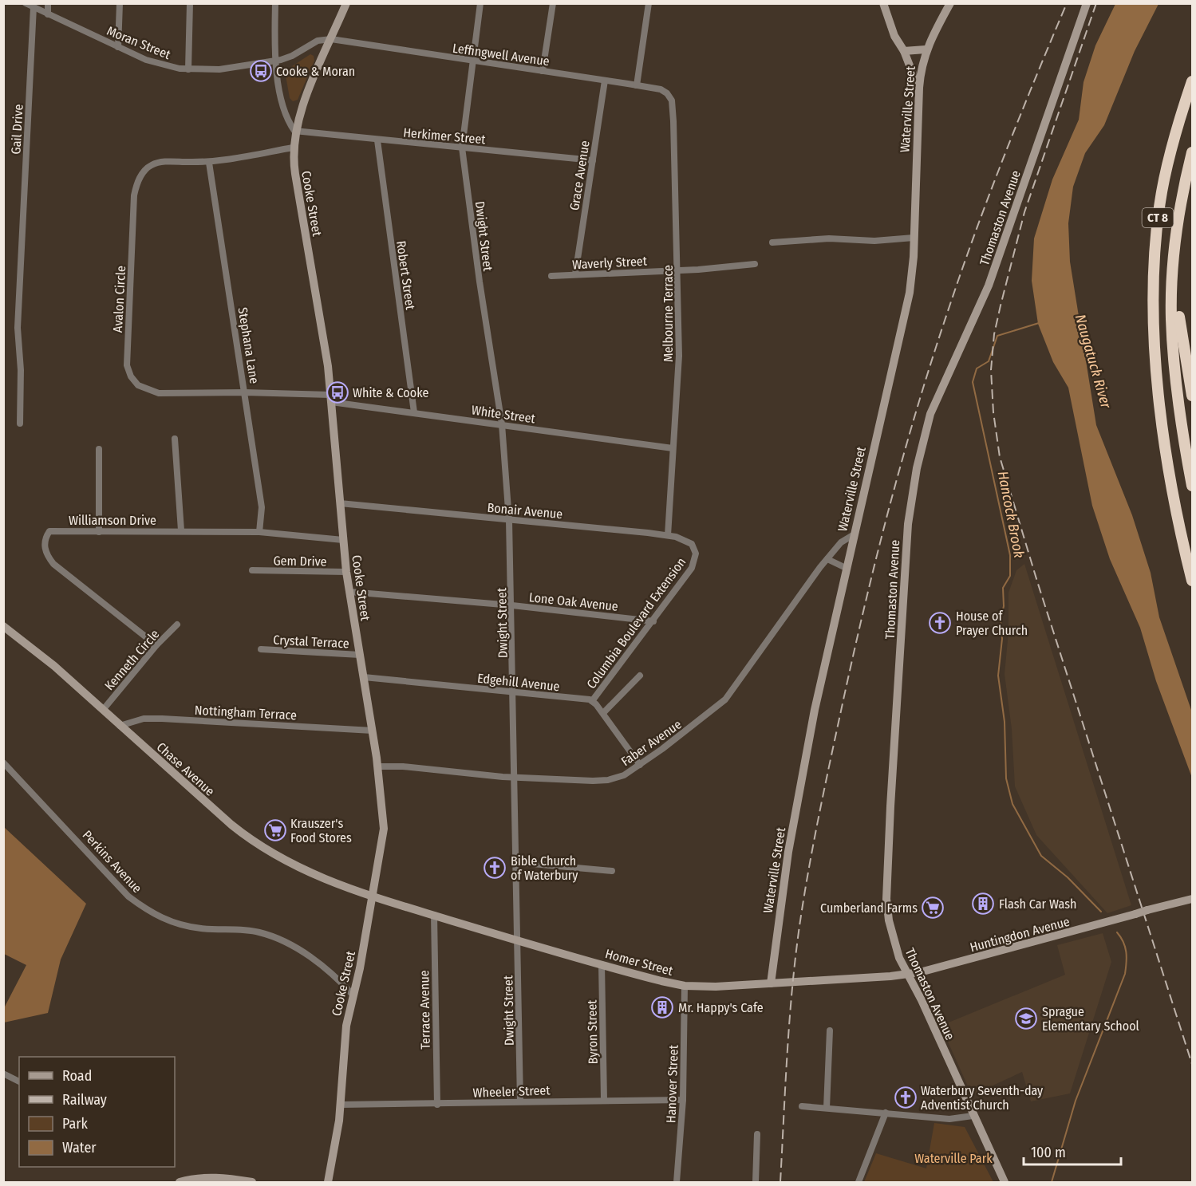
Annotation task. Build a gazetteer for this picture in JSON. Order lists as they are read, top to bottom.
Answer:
{
  "streets": {
    "highway": ["CT 8"],
    "main road": [
      "Waterville Street",
      "Cooke Street",
      "Thomaston Avenue",
      "Chase Avenue",
      "Huntingdon Avenue",
      "Homer Street"
    ],
    "street": [
      "Moran Street",
      "Leffingwell Avenue",
      "Gail Drive",
      "Herkimer Street",
      "Grace Avenue",
      "Dwight Street",
      "Waverly Street",
      "Robert Street",
      "Avalon Circle",
      "Melbourne Terrace",
      "Stephana Lane",
      "White Street",
      "Bonair Avenue",
      "Williamson Drive",
      "Gem Drive",
      "Lone Oak Avenue",
      "Columbia Boulevard Extension",
      "Crystal Terrace",
      "Kenneth Circle",
      "Edgehill Avenue",
      "Nottingham Terrace",
      "Faber Avenue",
      "Perkins Avenue",
      "Terrace Avenue",
      "Byron Street",
      "Hanover Street",
      "Wheeler Street"
    ]
  },
  "crossings": [
    ["Moran Street", "Leffingwell Avenue"],
    ["Moran Street", "Gail Drive"],
    ["Moran Street", "Cooke Street"],
    ["Leffingwell Avenue", "Grace Avenue"],
    ["Leffingwell Avenue", "Cooke Street"],
    ["Leffingwell Avenue", "Dwight Street"],
    ["Leffingwell Avenue", "Melbourne Terrace"],
    ["Waterville Street", "Faber Avenue"],
    ["Waterville Street", "Homer Street"],
    ["Herkimer Street", "Grace Avenue"],
    ["Herkimer Street", "Cooke Street"],
    ["Herkimer Street", "Dwight Street"],
    ["Herkimer Street", "Robert Street"],
    ["Grace Avenue", "Waverly Street"],
    ["Cooke Street", "Avalon Circle"],
    ["Cooke Street", "White Street"],
    ["Cooke Street", "Bonair Avenue"],
    ["Cooke Street", "Williamson Drive"],
    ["Cooke Street", "Gem Drive"],
    ["Cooke Street", "Lone Oak Avenue"],
    ["Cooke Street", "Crystal Terrace"],
    ["Cooke Street", "Edgehill Avenue"],
    ["Cooke Street", "Nottingham Terrace"],
    ["Cooke Street", "Faber Avenue"],
    ["Cooke Street", "Chase Avenue"],
    ["Cooke Street", "Perkins Avenue"],
    ["Cooke Street", "Homer Street"],
    ["Cooke Street", "Wheeler Street"],
    ["Thomaston Avenue", "Huntingdon Avenue"],
    ["Thomaston Avenue", "Homer Street"],
    ["Dwight Street", "White Street"],
    ["Dwight Street", "Bonair Avenue"],
    ["Dwight Street", "Lone Oak Avenue"],
    ["Dwight Street", "Edgehill Avenue"],
    ["Dwight Street", "Faber Avenue"],
    ["Dwight Street", "Homer Street"],
    ["Dwight Street", "Wheeler Street"],
    ["Waverly Street", "Melbourne Terrace"],
    ["Robert Street", "White Street"],
    ["Avalon Circle", "Stephana Lane"],
    ["Avalon Circle", "White Street"],
    ["Melbourne Terrace", "White Street"],
    ["Melbourne Terrace", "Bonair Avenue"],
    ["Stephana Lane", "Williamson Drive"],
    ["Bonair Avenue", "Columbia Boulevard Extension"],
    ["Williamson Drive", "Kenneth Circle"],
    ["Lone Oak Avenue", "Columbia Boulevard Extension"],
    ["Columbia Boulevard Extension", "Edgehill Avenue"],
    ["Kenneth Circle", "Chase Avenue"],
    ["Nottingham Terrace", "Chase Avenue"],
    ["Chase Avenue", "Homer Street"],
    ["Huntingdon Avenue", "Homer Street"],
    ["Homer Street", "Terrace Avenue"],
    ["Homer Street", "Byron Street"],
    ["Homer Street", "Hanover Street"],
    ["Terrace Avenue", "Wheeler Street"],
    ["Byron Street", "Wheeler Street"],
    ["Hanover Street", "Wheeler Street"]
  ],
  "water": ["Naugatuck River", "Hancock Brook"],
  "parks": ["Waterville Park"],
  "places": {
    "bus stop": ["Cooke & Moran", "White & Cooke"],
    "church": ["House of Prayer Church", "Bible Church of Waterbury", "Waterbury Seventh-day Adventist Church"],
    "supermarket": ["Krauszer's Food Stores", "Cumberland Farms"],
    "building": ["Flash Car Wash", "Mr. Happy's Cafe"],
    "school or university": ["Sprague Elementary School"]
  },
  "legend": [
    "Road",
    "Railway",
    "Park",
    "Water"
  ],
  "scale_bar": "100 m"
}
